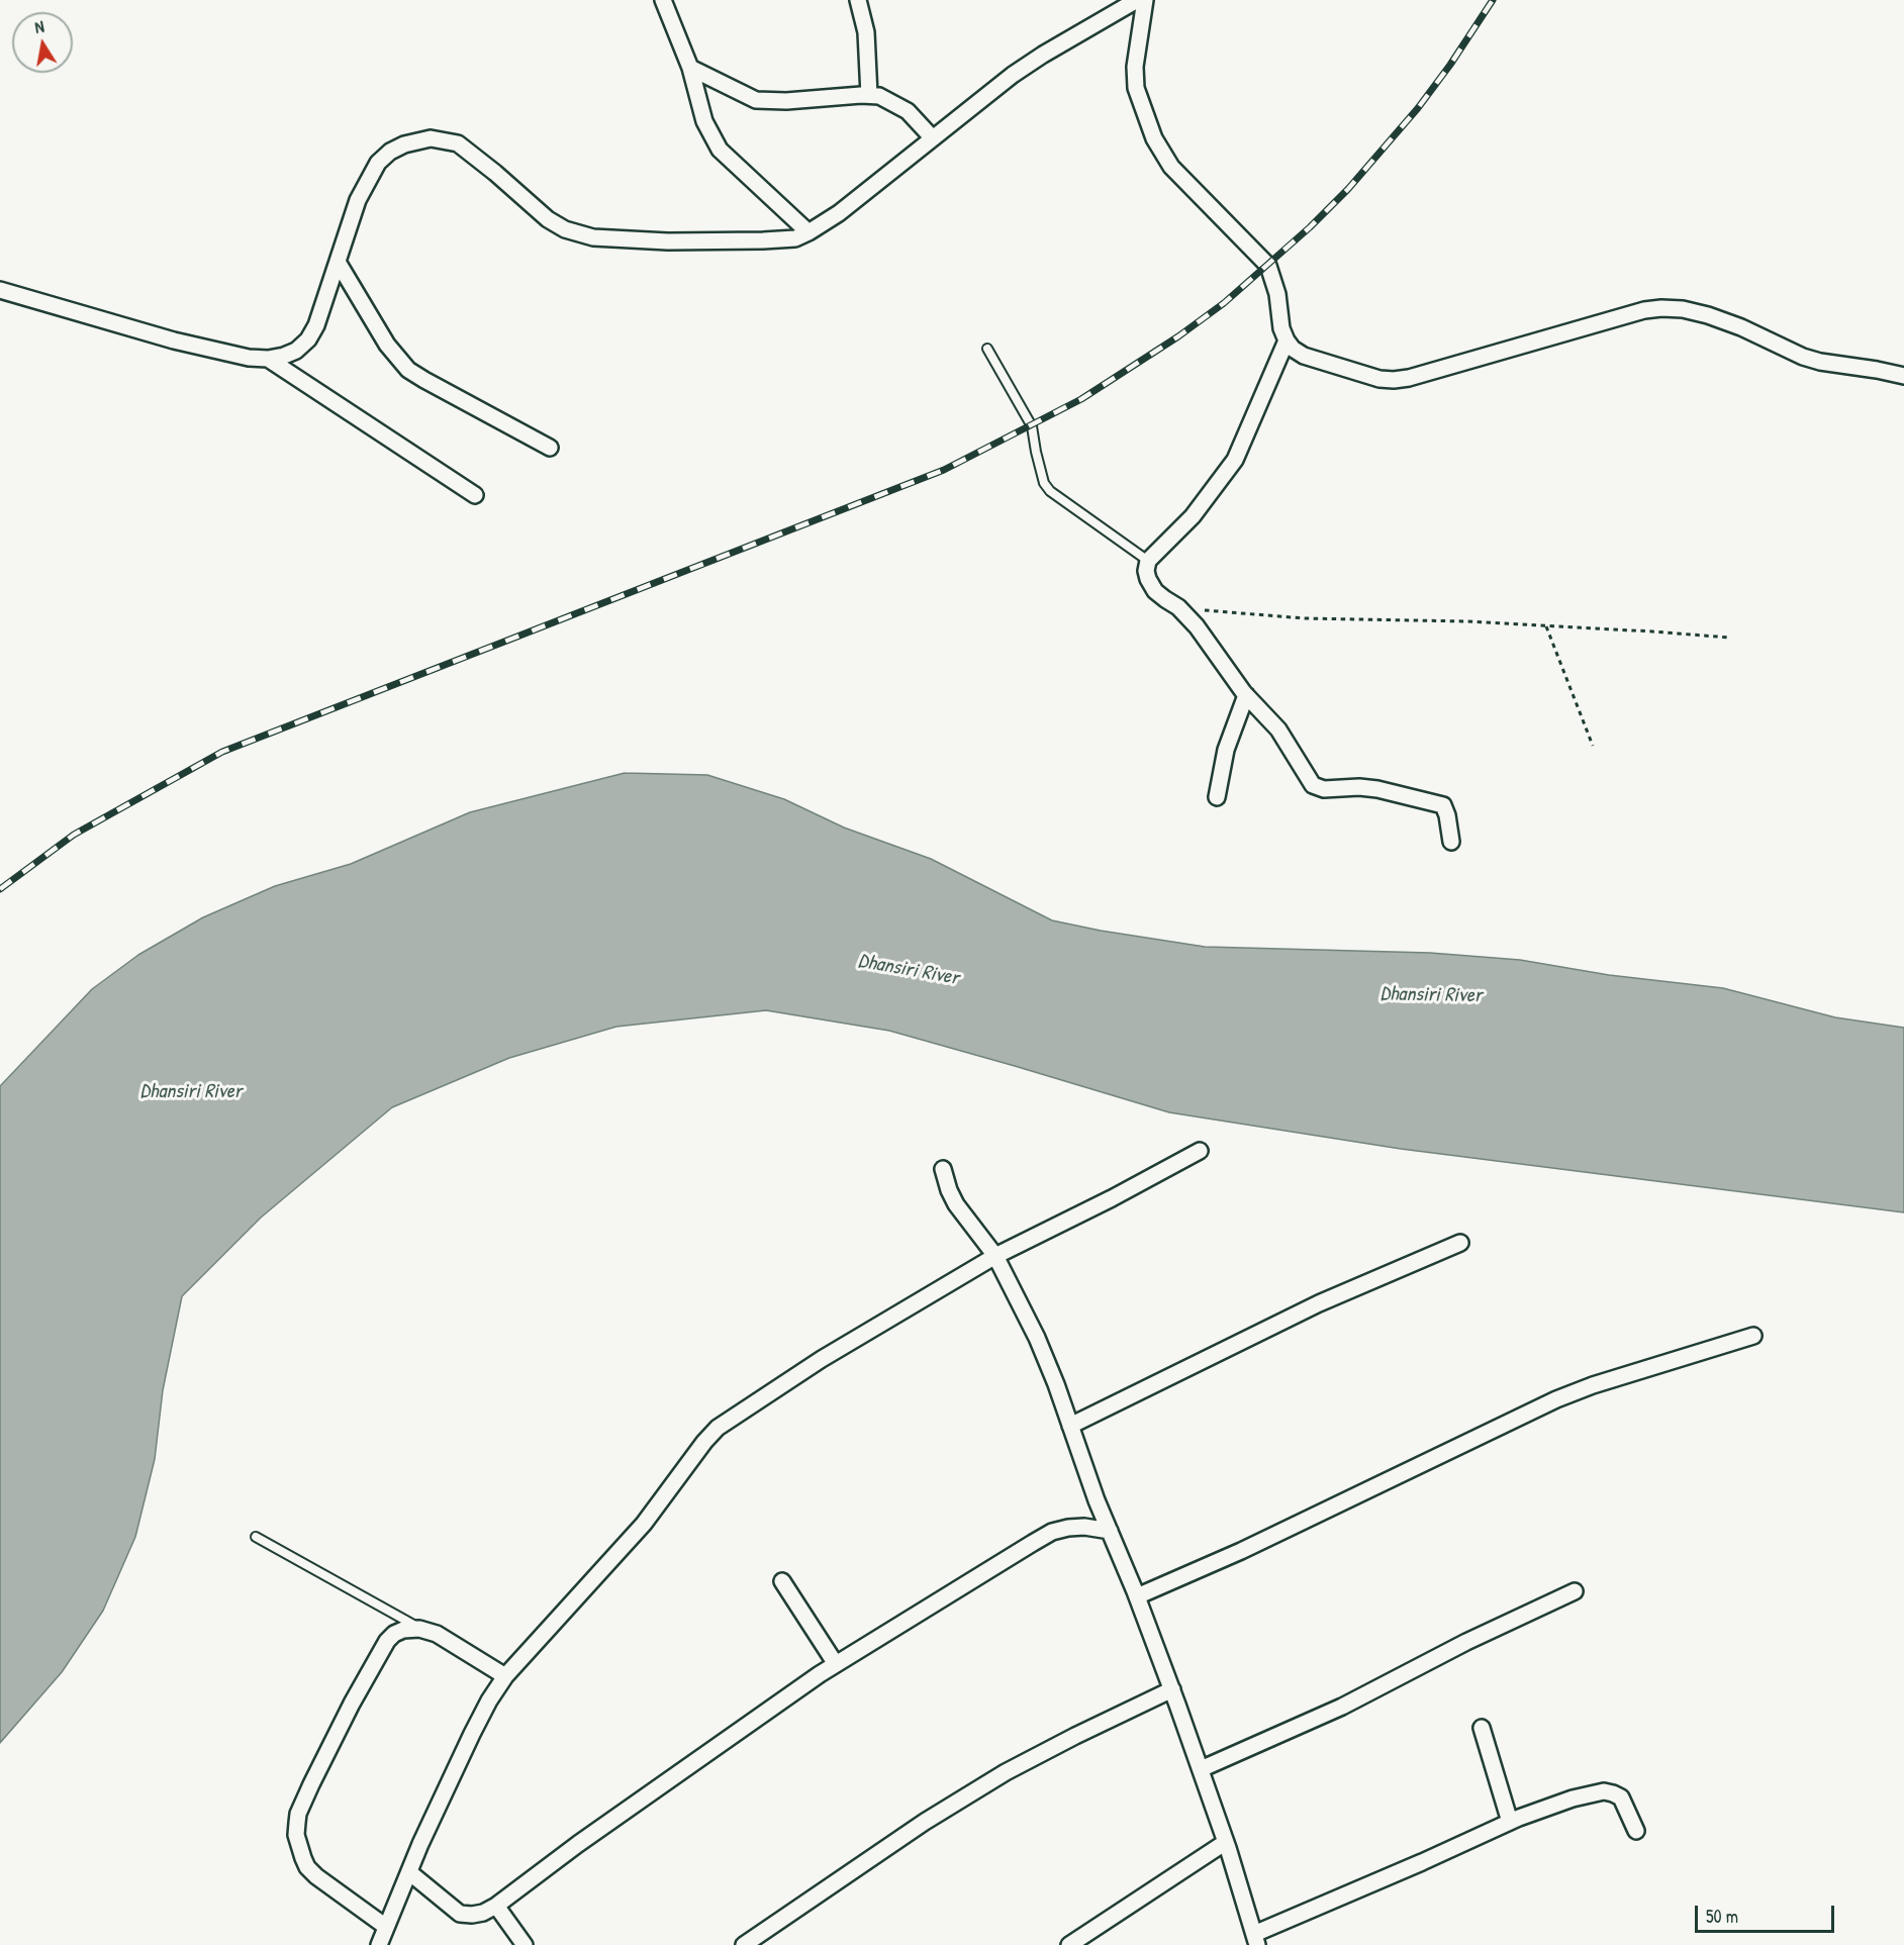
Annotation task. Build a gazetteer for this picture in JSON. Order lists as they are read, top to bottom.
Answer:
{
  "water": ["Dhansiri River"],
  "scale_bar": "50 m",
  "north": "top"
}
